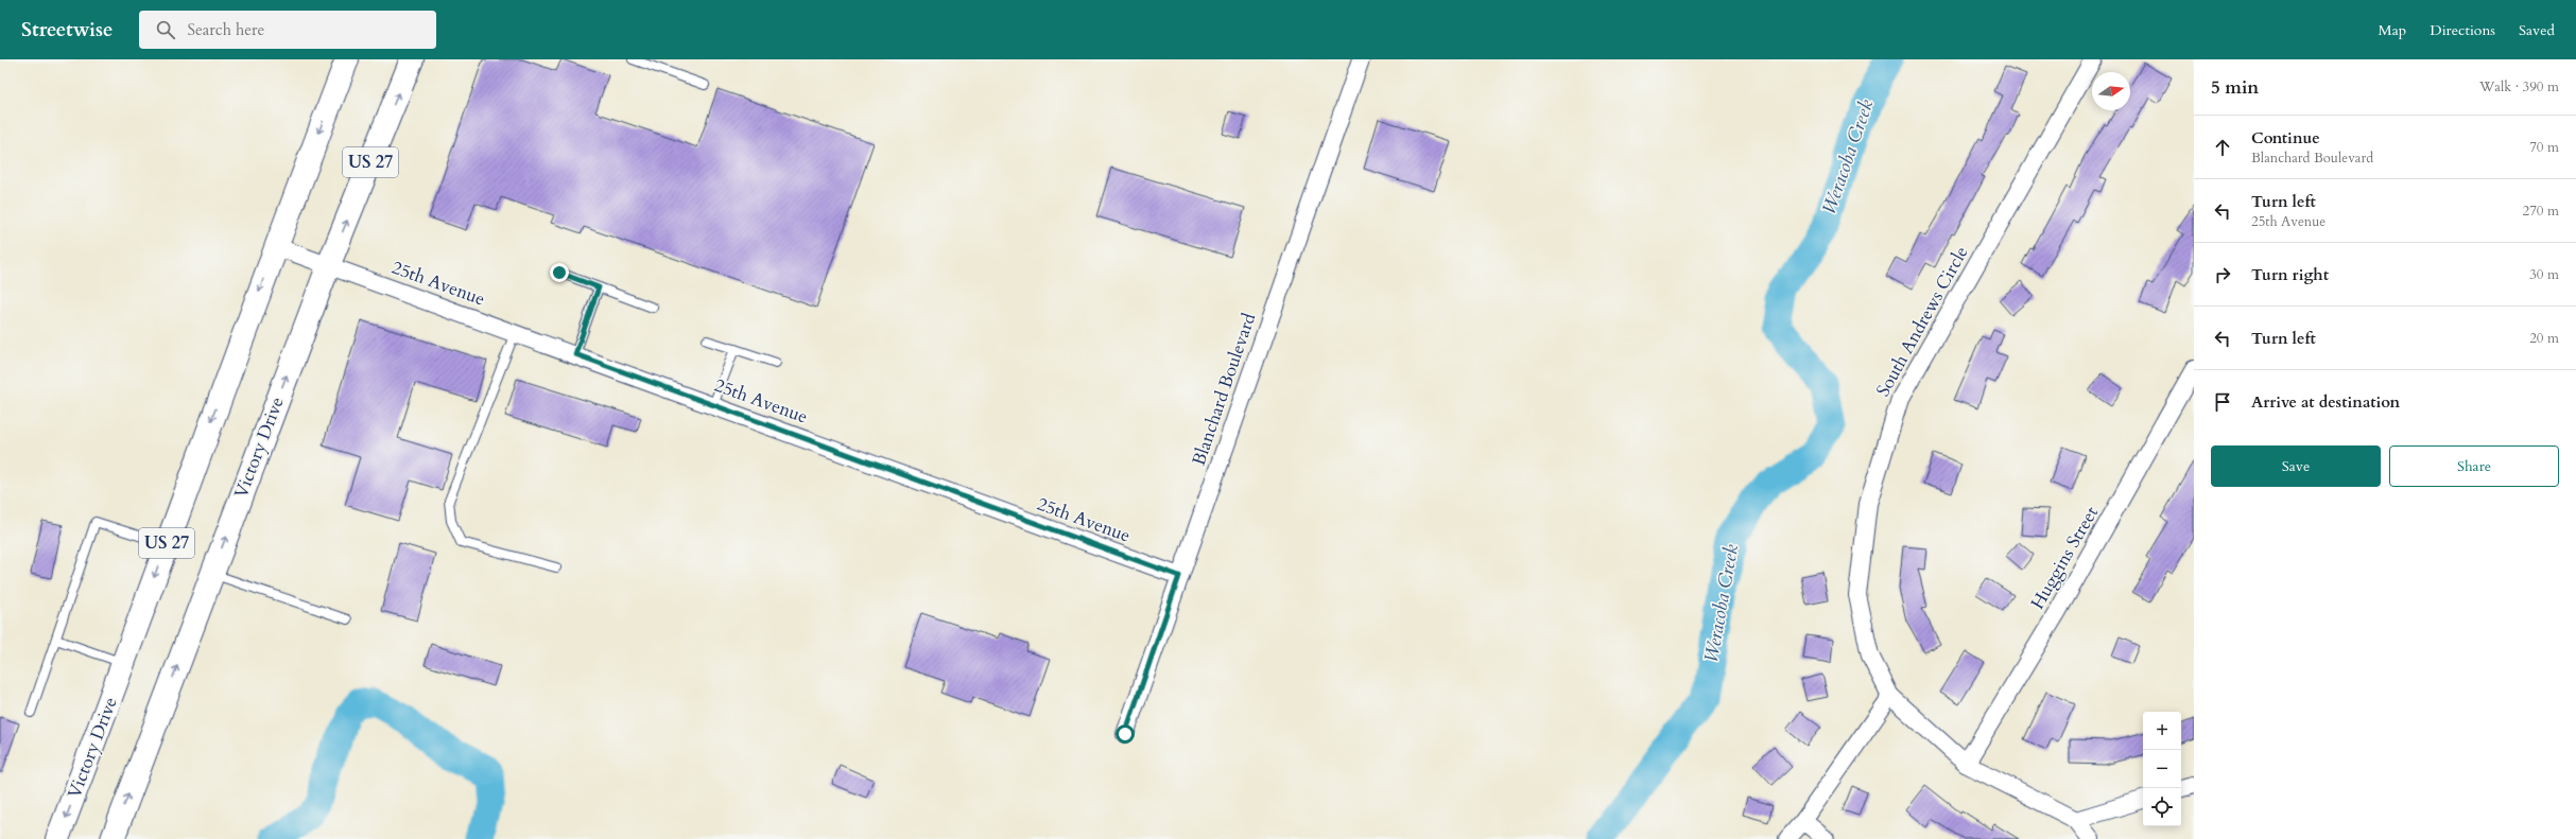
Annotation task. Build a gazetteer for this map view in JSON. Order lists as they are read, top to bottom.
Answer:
{
  "streets": {
    "highway": ["US 27", "Victory Drive"],
    "street": [
      "25th Avenue",
      "South Andrews Circle",
      "Blanchard Boulevard",
      "Huggins Street"
    ]
  },
  "crossings": [
    ["25th Avenue", "Blanchard Boulevard"],
    ["25th Avenue", "Victory Drive"]
  ],
  "water": ["Weracoba Creek"],
  "north": "right",
  "page": {
    "header": "Streetwise",
    "search": "Search here",
    "nav": ["Map", "Directions", "Saved"],
    "heading": ["5 min", "Walk · 390 m"],
    "list": [
      ["Continue", "Blanchard Boulevard", "70 m"],
      ["Turn left", "25th Avenue", "270 m"],
      ["Turn right", "30 m"],
      ["Turn left", "20 m"],
      "Arrive at destination"
    ],
    "buttons": ["Save", "Share"],
    "map_buttons": ["+", "−"]
  }
}
